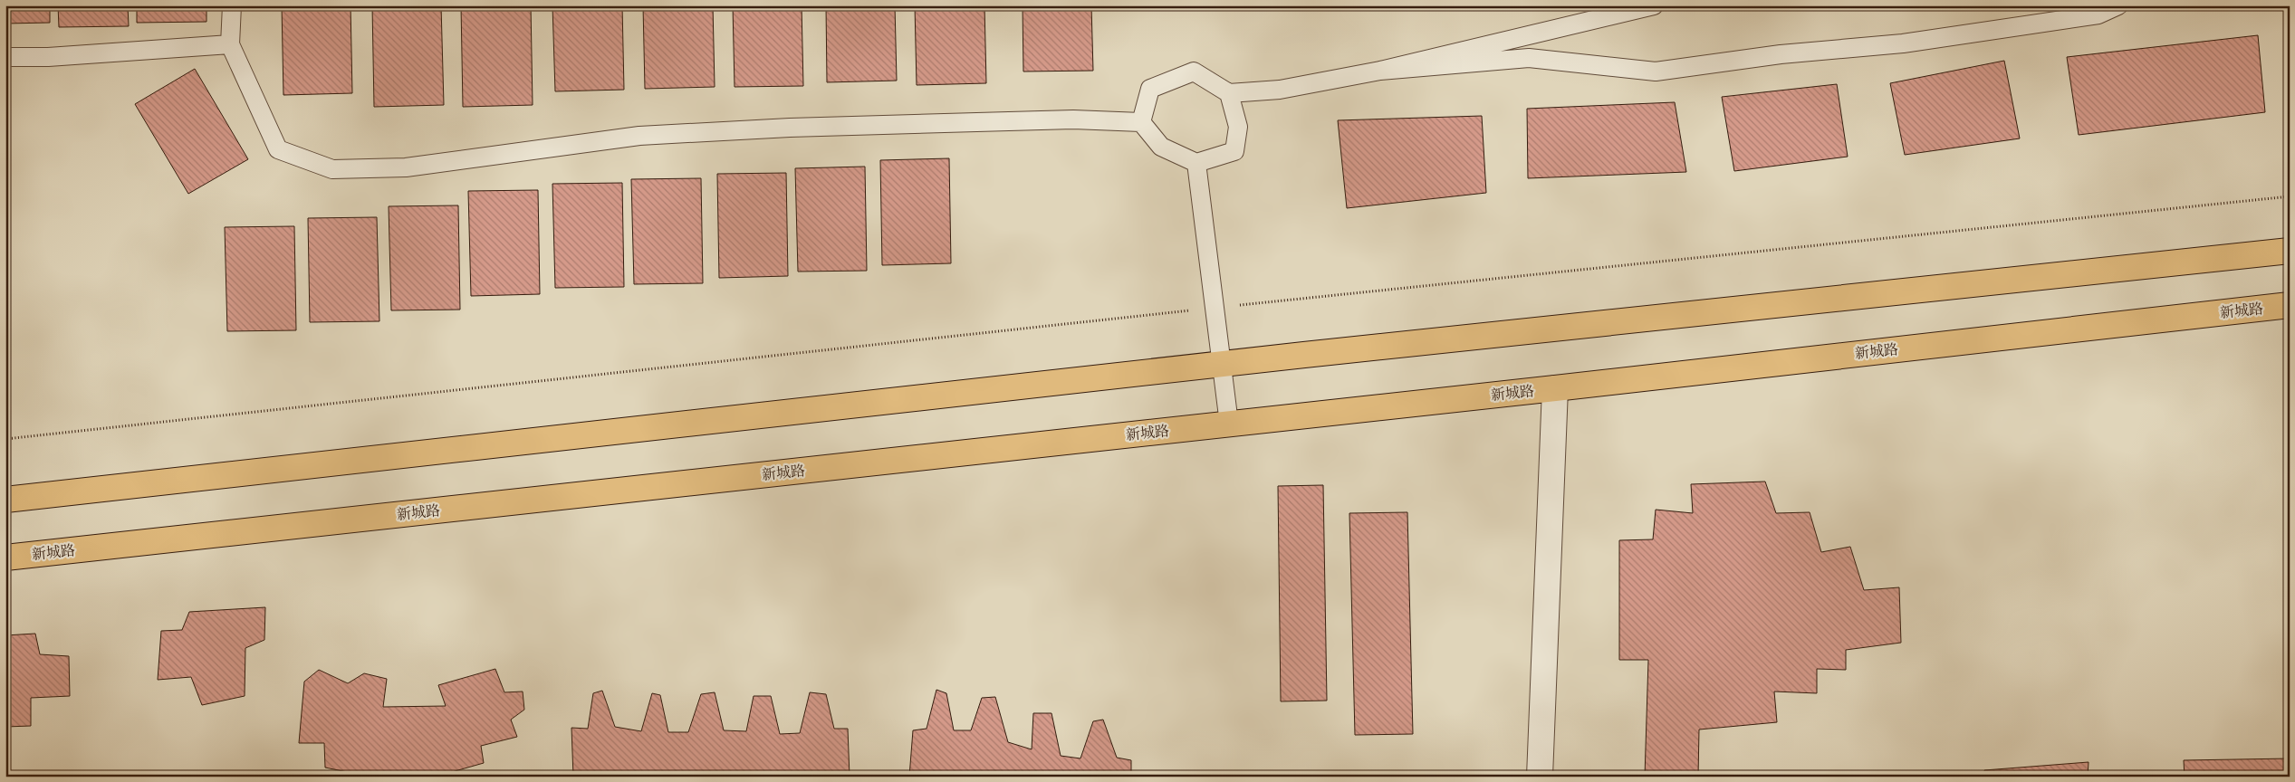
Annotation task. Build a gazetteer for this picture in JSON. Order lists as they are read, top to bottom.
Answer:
{
  "streets": {
    "main road": ["新城路"]
  }
}
